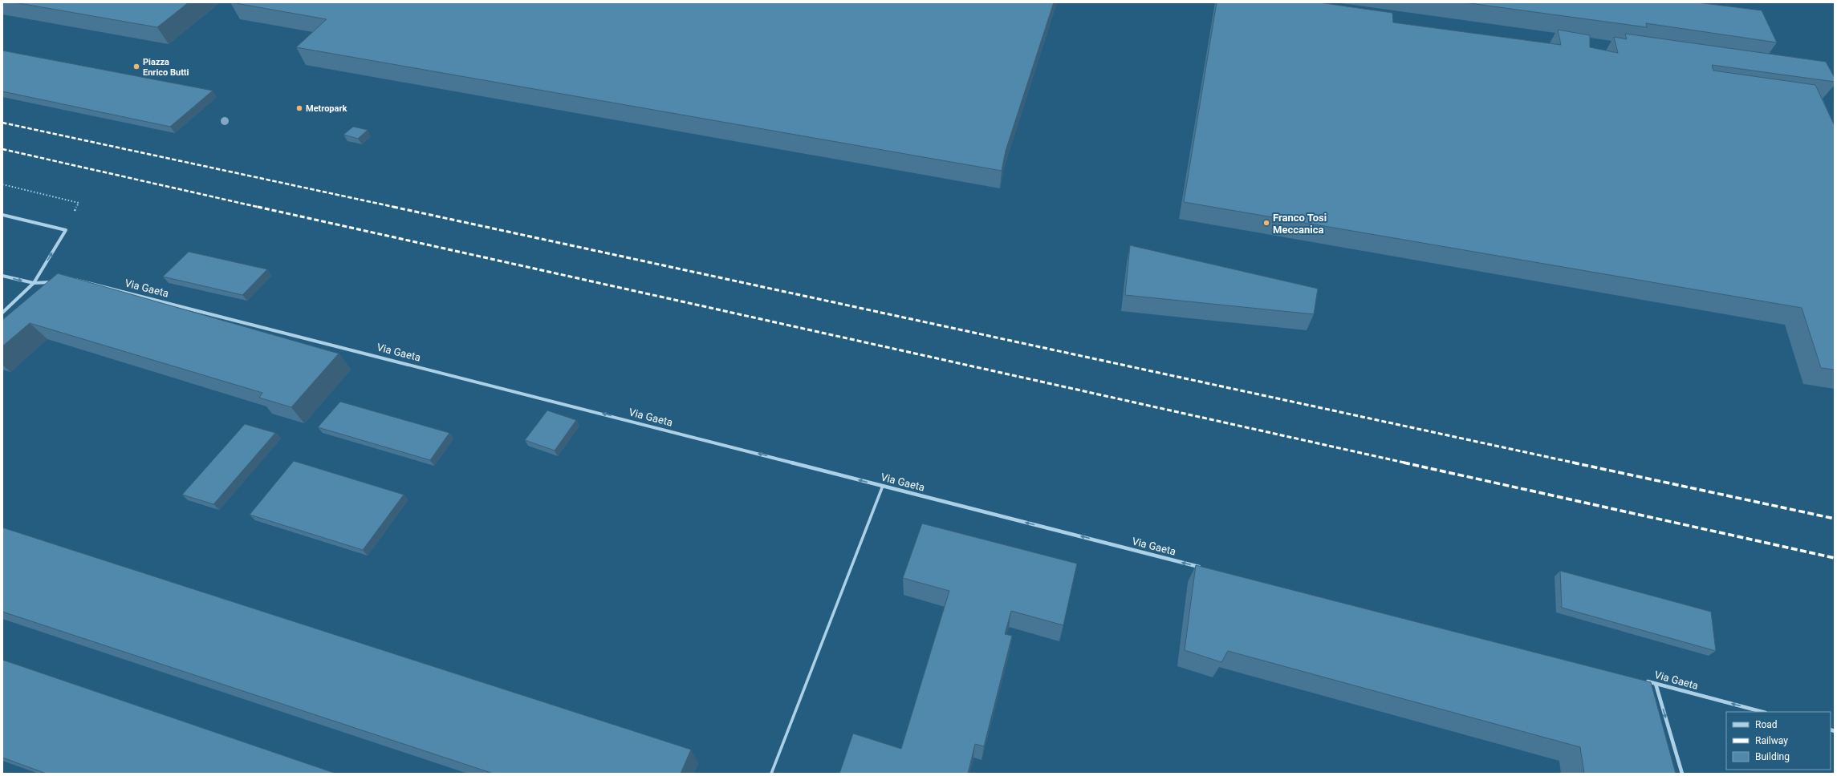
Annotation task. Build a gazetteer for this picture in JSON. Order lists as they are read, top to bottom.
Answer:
{
  "streets": {
    "street": ["Via Gaeta"]
  },
  "one_way": ["Via Gaeta"],
  "places": ["Piazza Enrico Butti", "Metropark", "Franco Tosi Meccanica"],
  "legend": ["Road", "Railway", "Building"]
}
